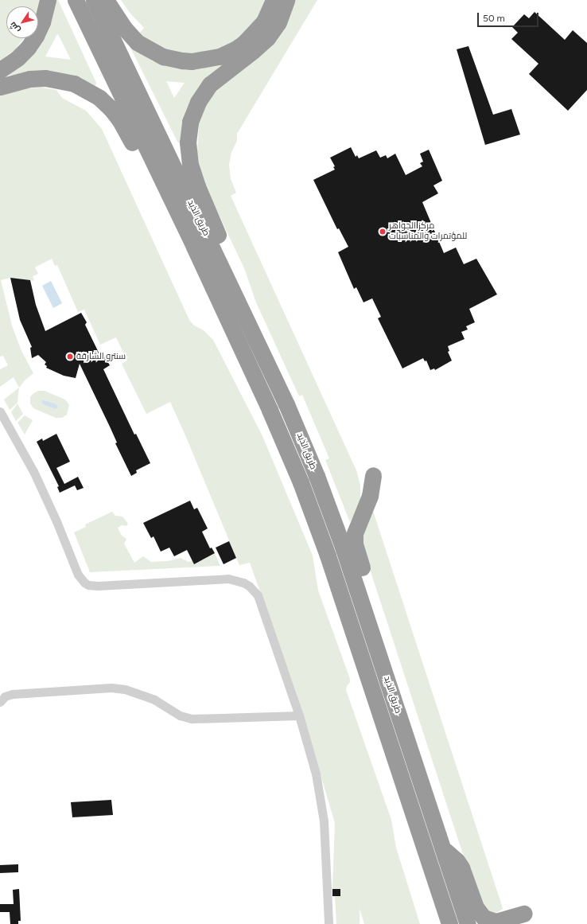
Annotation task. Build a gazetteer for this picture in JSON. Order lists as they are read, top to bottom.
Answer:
{
  "streets": {
    "highway": ["طريق الذيد"]
  },
  "places": ["مركز الجواهر للمؤتمرات والمناسبات", "سنترو الشارقة"],
  "scale_bar": "50 m",
  "north": "bottom left"
}
